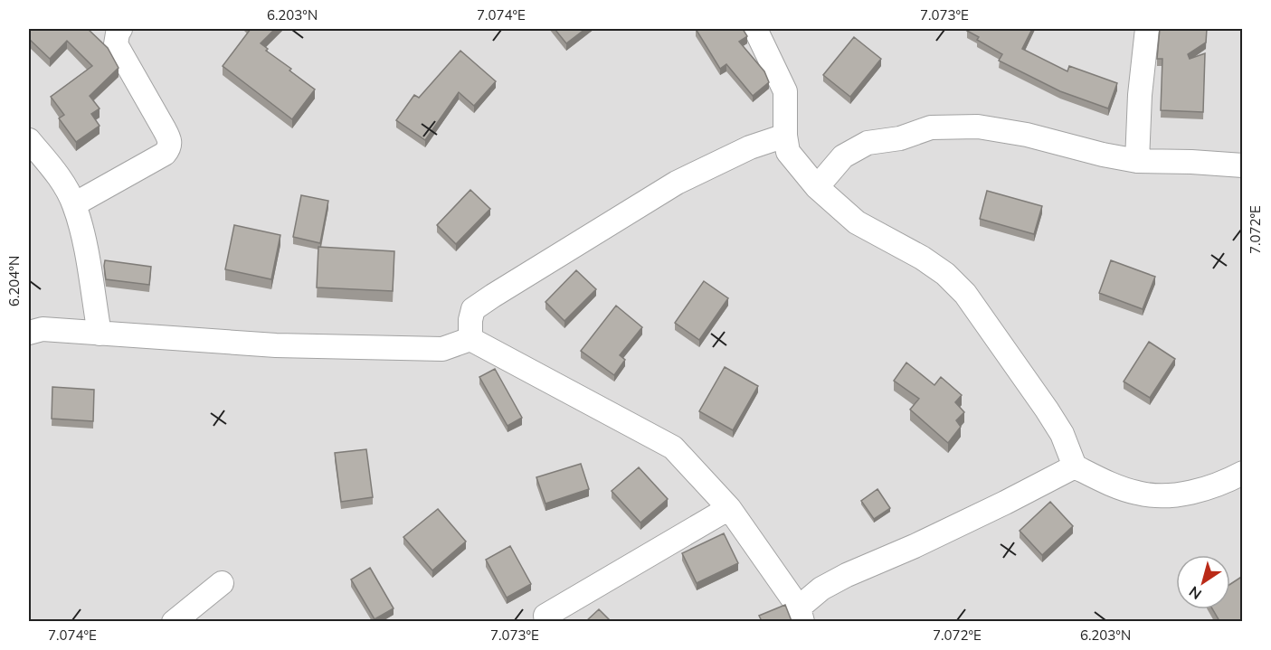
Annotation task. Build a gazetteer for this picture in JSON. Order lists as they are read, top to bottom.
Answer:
{
  "north": "bottom left",
  "coordinates": [
    "6.203°N",
    "7.074°E",
    "7.073°E",
    "7.072°E",
    "6.204°N"
  ]
}
